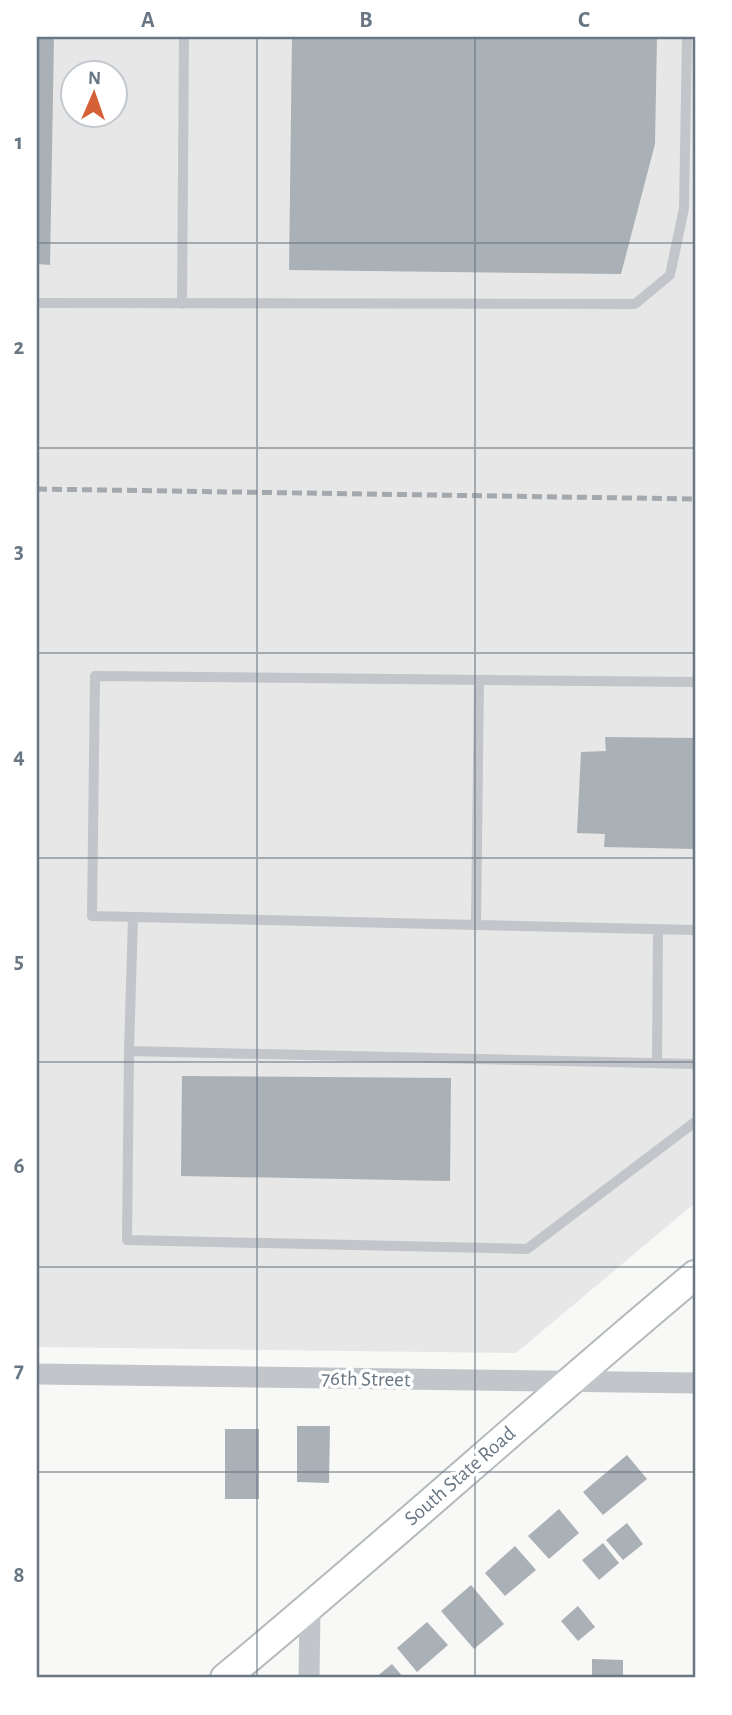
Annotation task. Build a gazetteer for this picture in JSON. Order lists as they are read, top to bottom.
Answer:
{
  "streets": {
    "street": ["76th Street", "South State Road"]
  },
  "crossings": [
    ["76th Street", "South State Road"]
  ],
  "north": "top",
  "grid": {
    "columns": ["A", "B", "C"],
    "rows": [
      "1",
      "2",
      "3",
      "4",
      "5",
      "6",
      "7",
      "8"
    ]
  }
}
